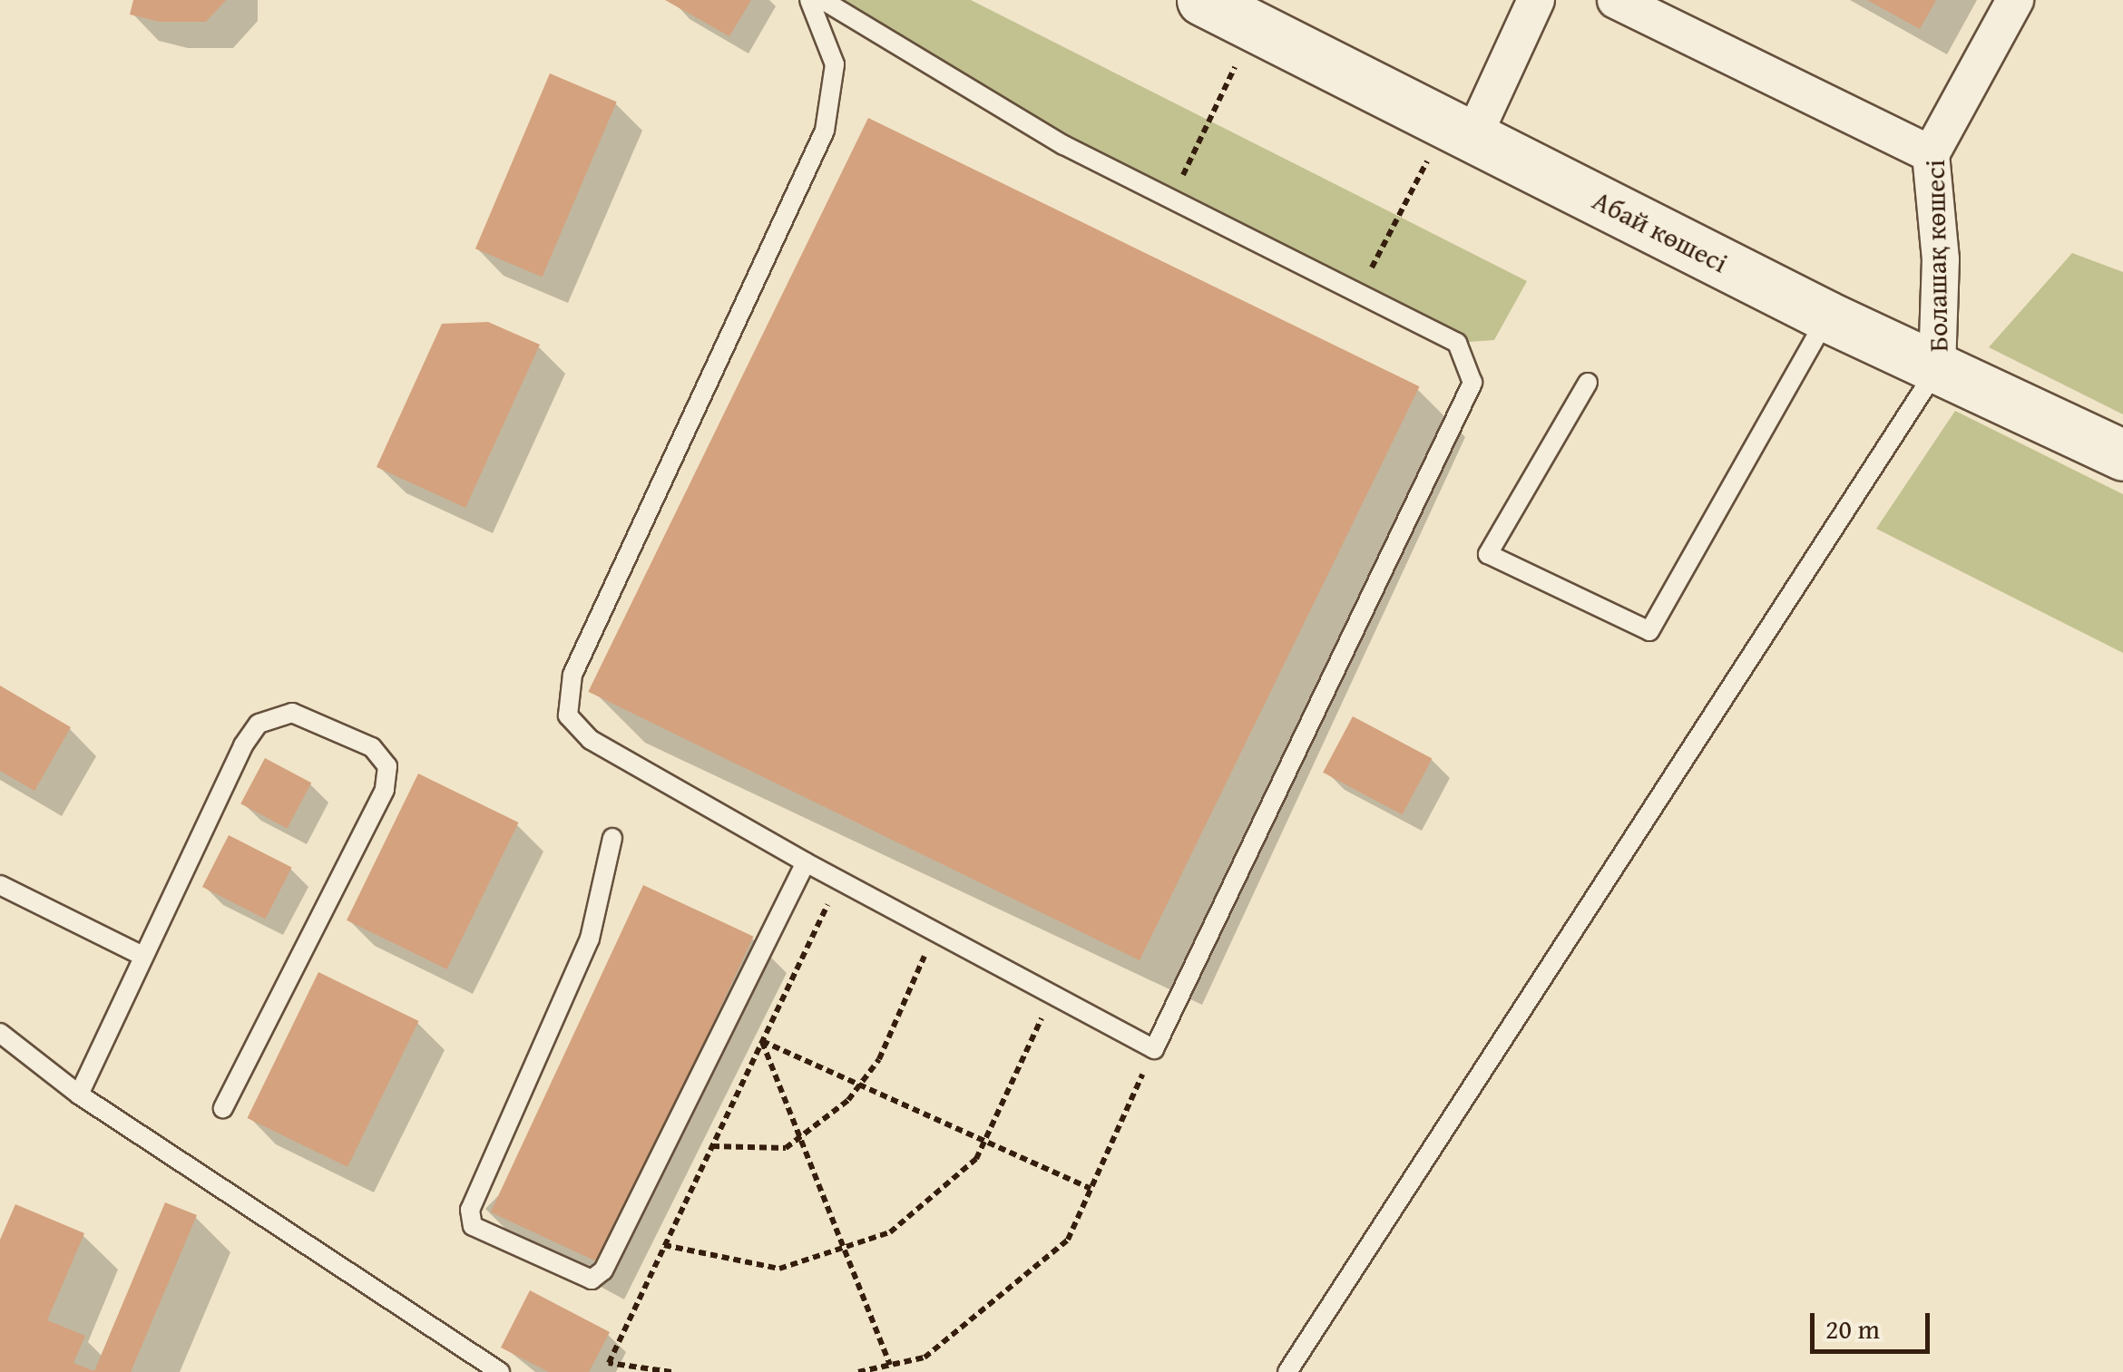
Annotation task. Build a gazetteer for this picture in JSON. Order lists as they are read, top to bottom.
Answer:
{
  "streets": {
    "main road": ["Абай көшесі"],
    "street": ["Болашақ көшесі"]
  },
  "crossings": [
    ["Абай көшесі", "Болашақ көшесі"]
  ],
  "scale_bar": "20 m"
}
